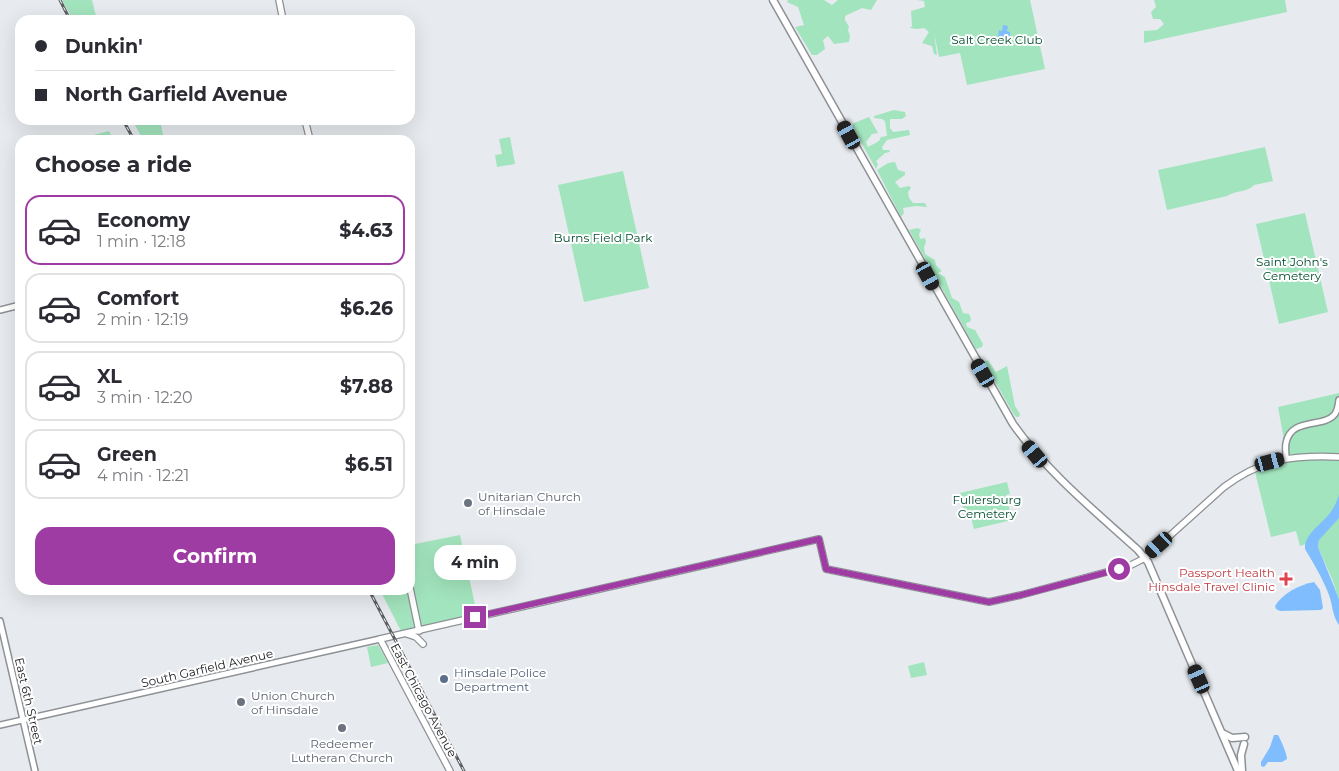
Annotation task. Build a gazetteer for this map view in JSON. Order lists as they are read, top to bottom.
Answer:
{
  "streets": {
    "main road": ["South Garfield Avenue", "East Chicago Avenue"],
    "street": ["East 6th Street"]
  },
  "crossings": [
    ["South Garfield Avenue", "East Chicago Avenue"],
    ["South Garfield Avenue", "East 6th Street"]
  ],
  "parks": [
    "Salt Creek Club",
    "Burns Field Park",
    "Saint John's Cemetery",
    "Fullersburg Cemetery"
  ],
  "places": {
    "other": [
      "Unitarian Church of Hinsdale",
      "Hinsdale Police Department",
      "Union Church of Hinsdale",
      "Redeemer Lutheran Church"
    ],
    "health": ["Passport Health Hinsdale Travel Clinic"]
  },
  "page": {
    "banner": ["Dunkin'", "North Garfield Avenue"],
    "heading": "Choose a ride",
    "list": [
      {
        "name": "Economy",
        "note": "1 min · 12:18",
        "value": "$4.63"
      },
      {
        "name": "Comfort",
        "note": "2 min · 12:19",
        "value": "$6.26"
      },
      {
        "name": "XL",
        "note": "3 min · 12:20",
        "value": "$7.88"
      },
      {
        "name": "Green",
        "note": "4 min · 12:21",
        "value": "$6.51"
      }
    ],
    "buttons": "Confirm",
    "bubble": "4 min"
  }
}
